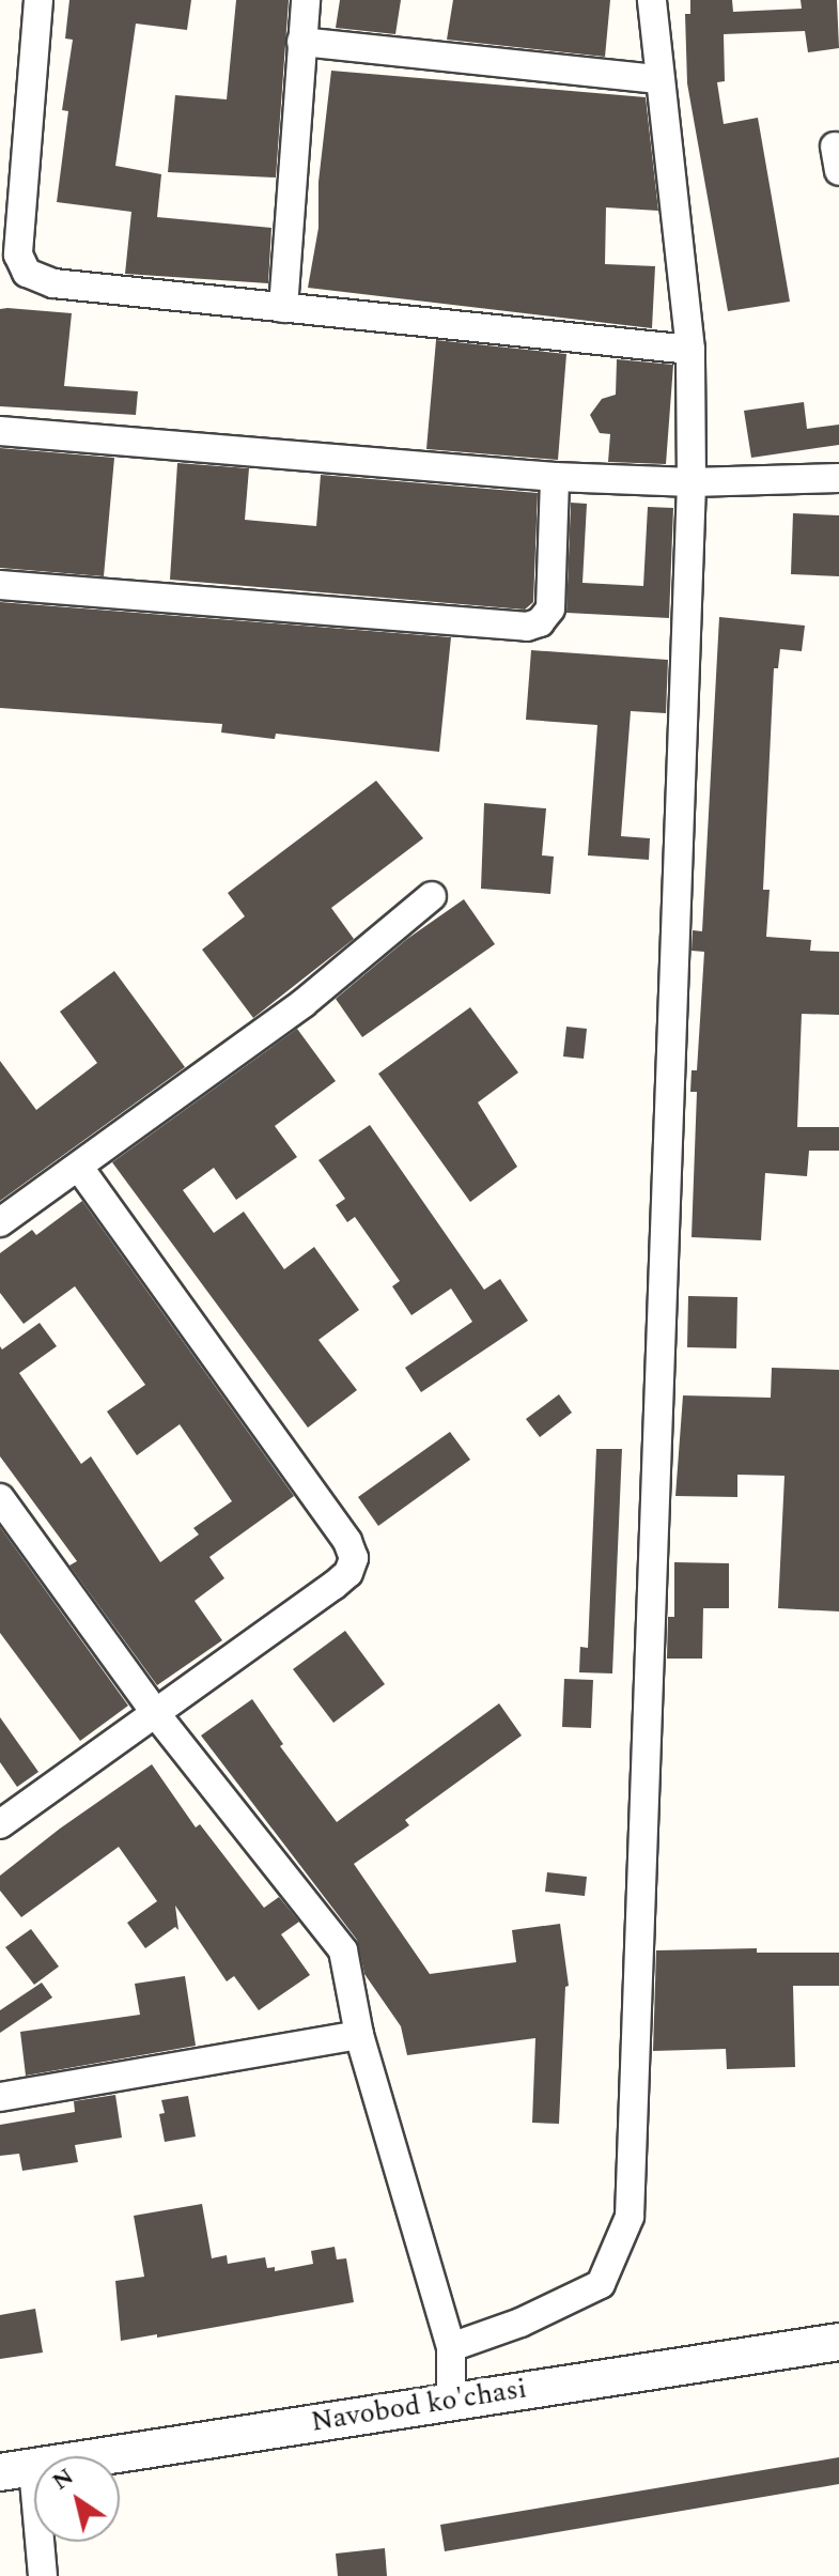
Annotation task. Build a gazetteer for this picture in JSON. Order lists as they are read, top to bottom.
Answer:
{
  "streets": {
    "street": ["Navobod ko'chasi"]
  },
  "north": "top left"
}
